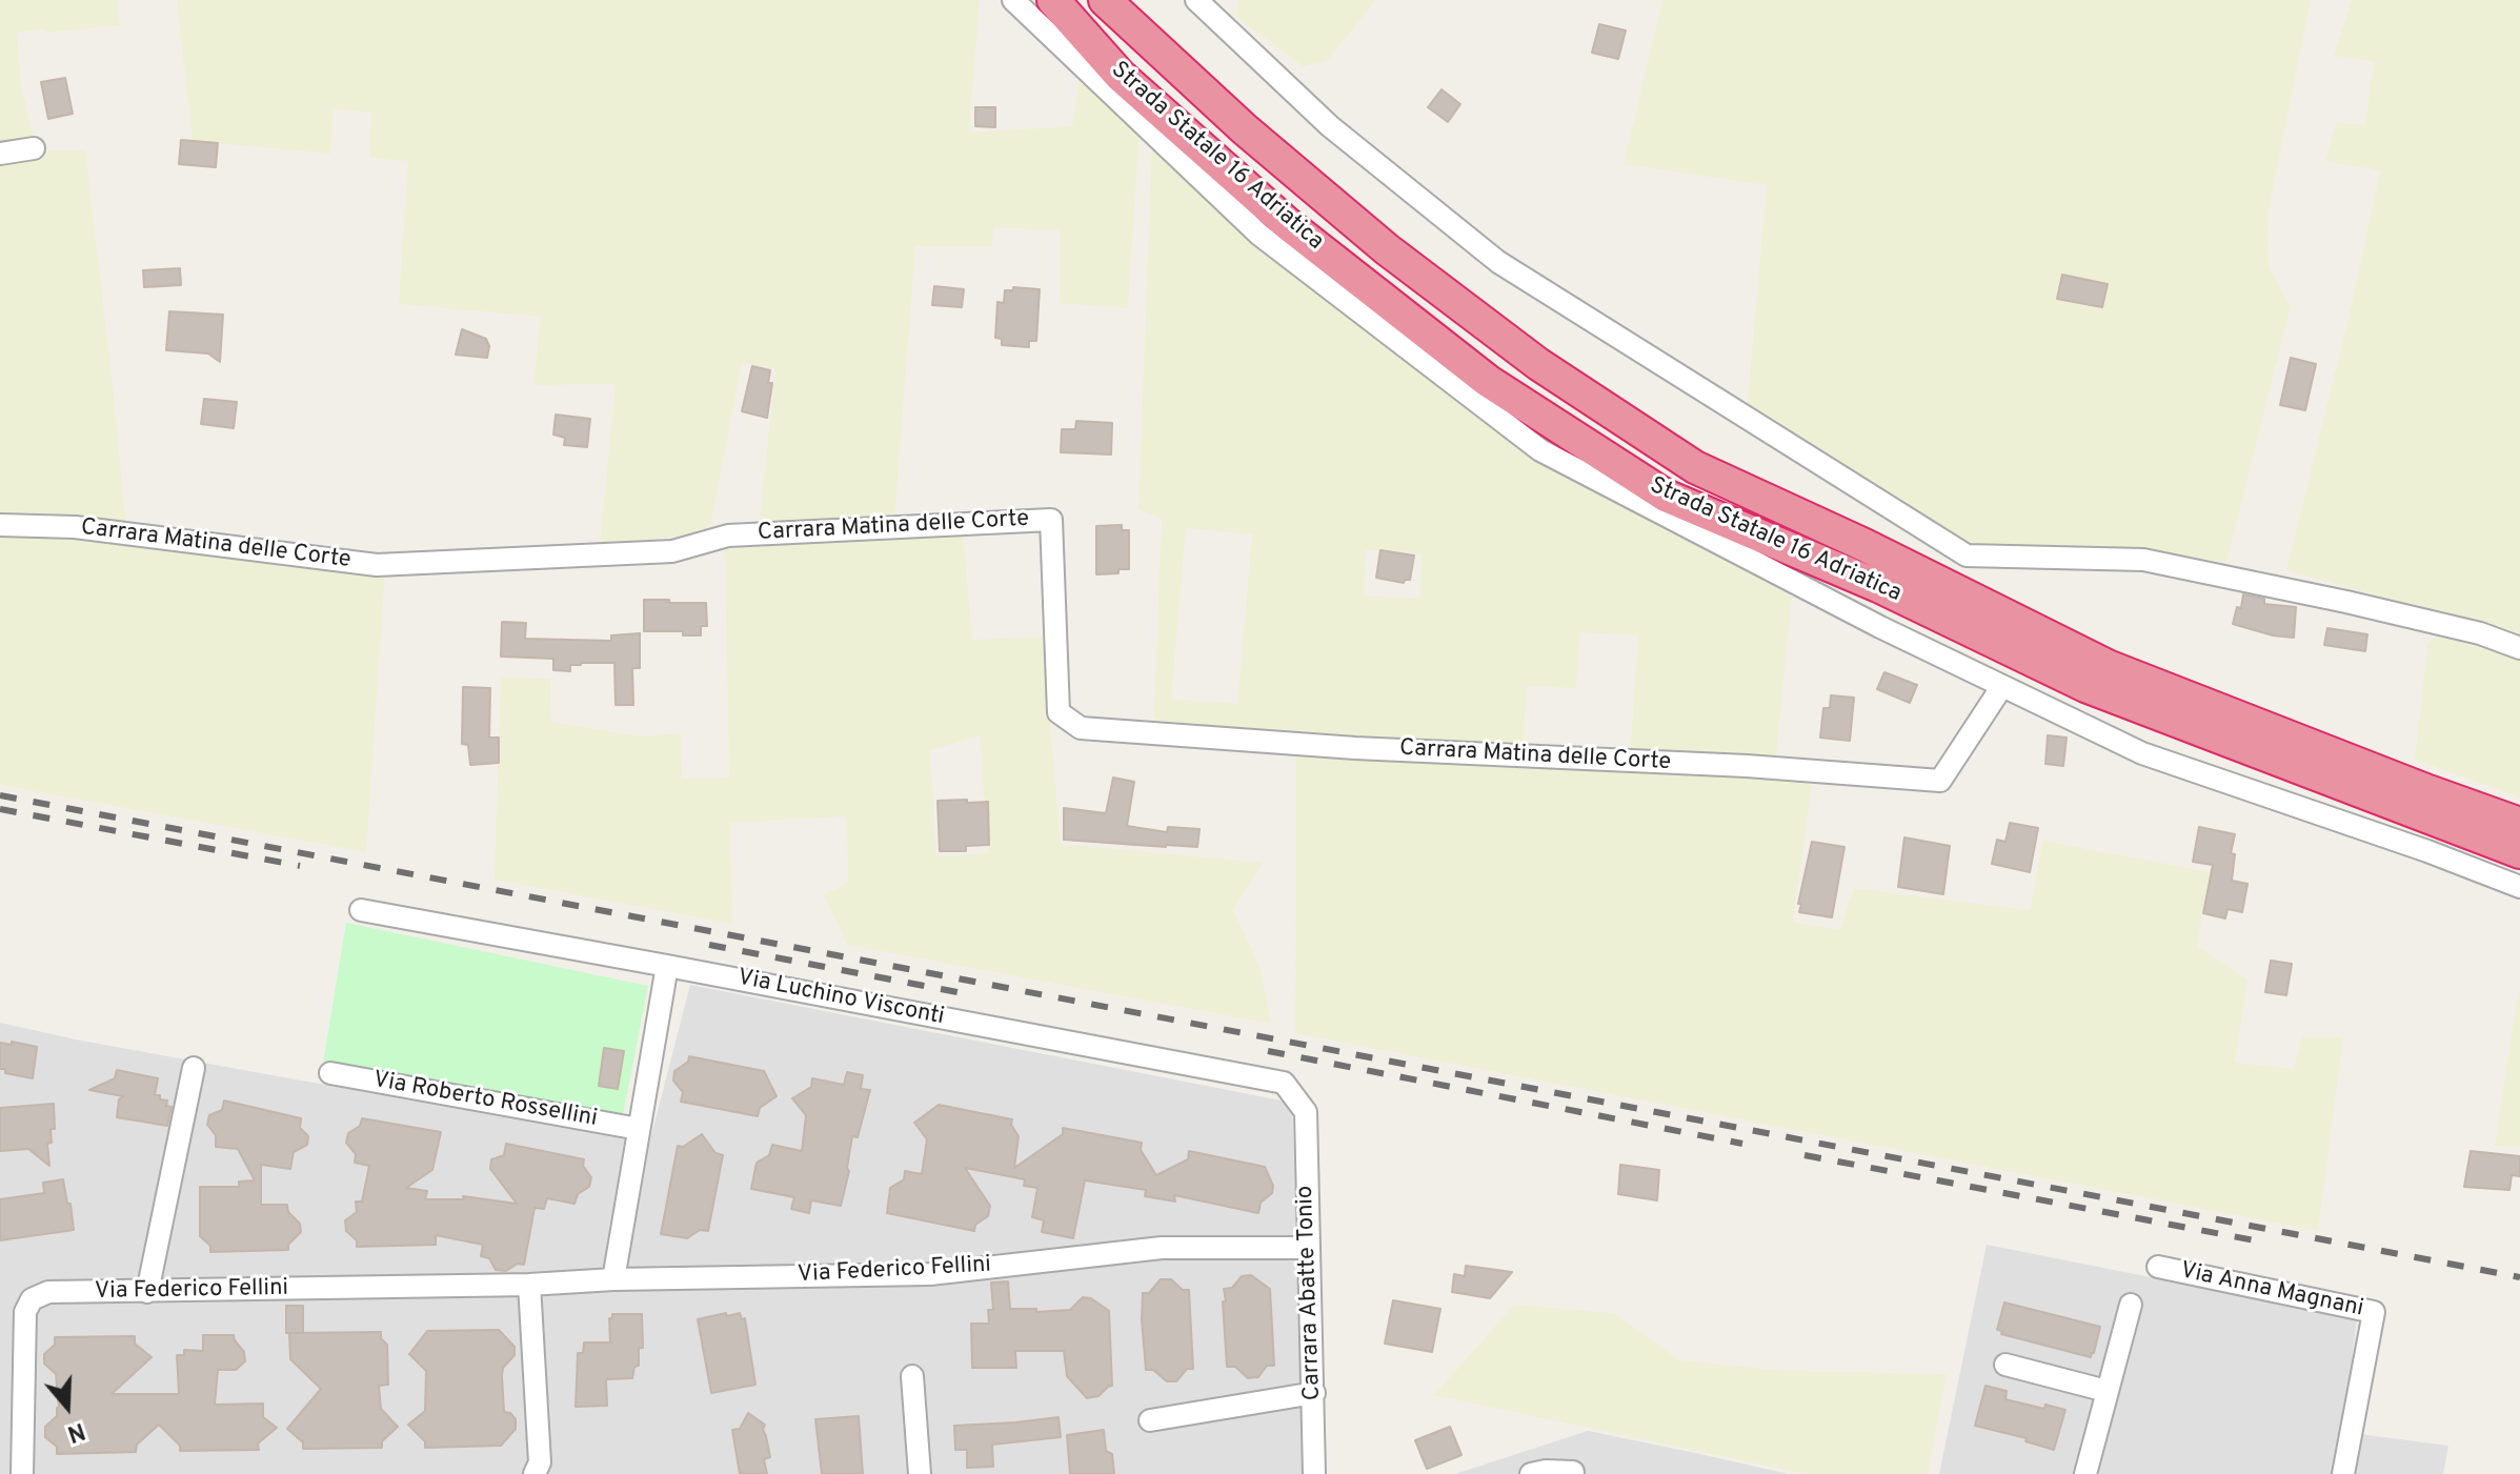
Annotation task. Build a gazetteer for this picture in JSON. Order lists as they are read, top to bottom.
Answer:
{
  "streets": {
    "highway": ["Strada Statale 16 Adriatica"],
    "street": [
      "Carrara Matina delle Corte",
      "Via Luchino Visconti",
      "Via Roberto Rossellini",
      "Via Federico Fellini",
      "Via Anna Magnani",
      "Carrara Abatte Tonio"
    ]
  },
  "crossings": [
    ["Via Luchino Visconti", "Carrara Abatte Tonio"],
    ["Via Federico Fellini", "Carrara Abatte Tonio"]
  ],
  "north": "bottom"
}
